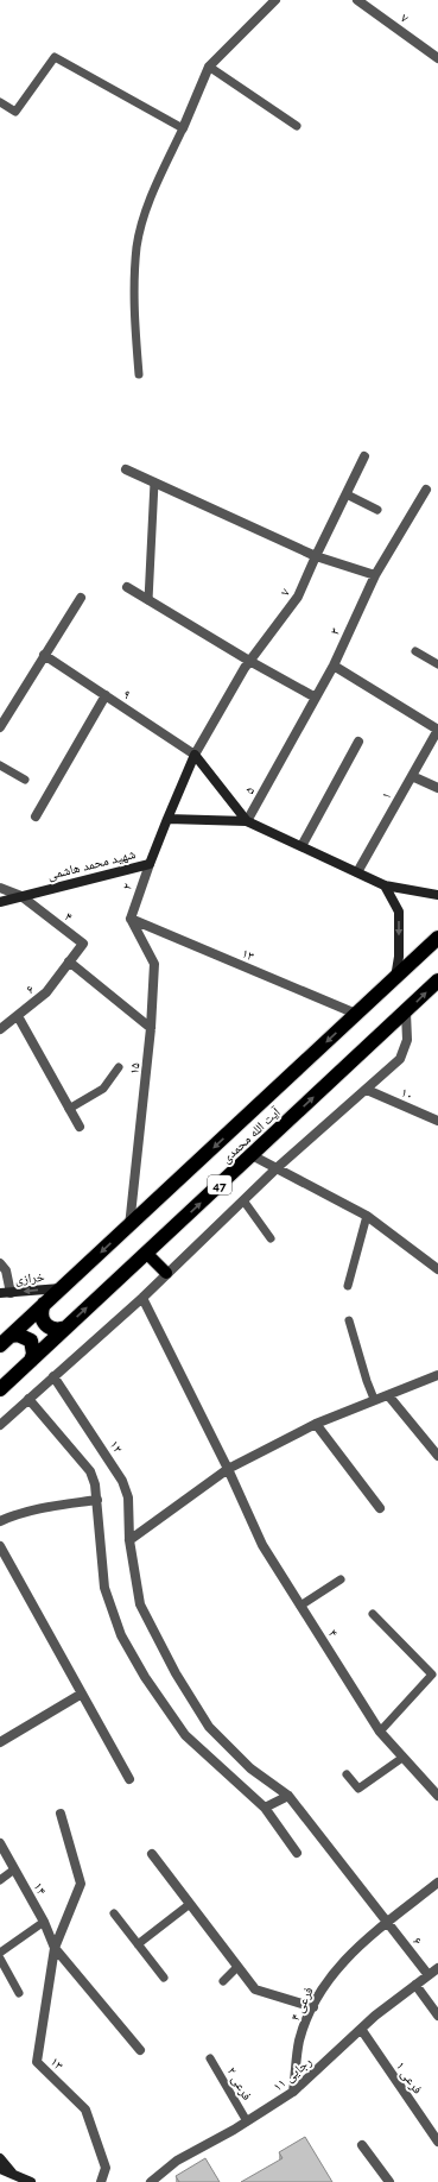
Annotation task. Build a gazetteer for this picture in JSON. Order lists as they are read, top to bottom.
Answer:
{
  "streets": {
    "highway": ["آیت الله محمدی", "47"],
    "street": [
      "۷",
      "۳",
      "۹",
      "۵",
      "۱",
      "شهید محمد هاشمی",
      "۲",
      "۴",
      "۱۳",
      "۶",
      "۱۵",
      "۱۰",
      "خرازی",
      "۱۲",
      "۱۴",
      "فرعی ۴",
      "رجایی ۱۱",
      "فرعی ۱"
    ],
    "lane": ["فرعی ۲"]
  },
  "crossings": [
    ["۷", "۹"],
    ["۷", "۵"],
    ["۷", "شهید محمد هاشمی"],
    ["۳", "۵"],
    ["۳", "۱"],
    ["۹", "۵"],
    ["شهید محمد هاشمی", "۲"],
    ["شهید محمد هاشمی", "۴"],
    ["۲", "۱۳"],
    ["۲", "۱۵"],
    ["۴", "۶"],
    ["۱۳", "۱۵"],
    ["۱۳", "آیت الله محمدی"],
    ["۱۳", "۱۴"],
    ["۶", "۱۲"],
    ["۶", "فرعی ۴"],
    ["۶", "رجایی ۱۱"],
    ["۱۵", "آیت الله محمدی"],
    ["آیت الله محمدی", "خرازی"],
    ["فرعی ۴", "رجایی ۱۱"],
    ["رجایی ۱۱", "فرعی ۱"],
    ["رجایی ۱۱", "فرعی ۲"]
  ],
  "one_way": ["خرازی"]
}
